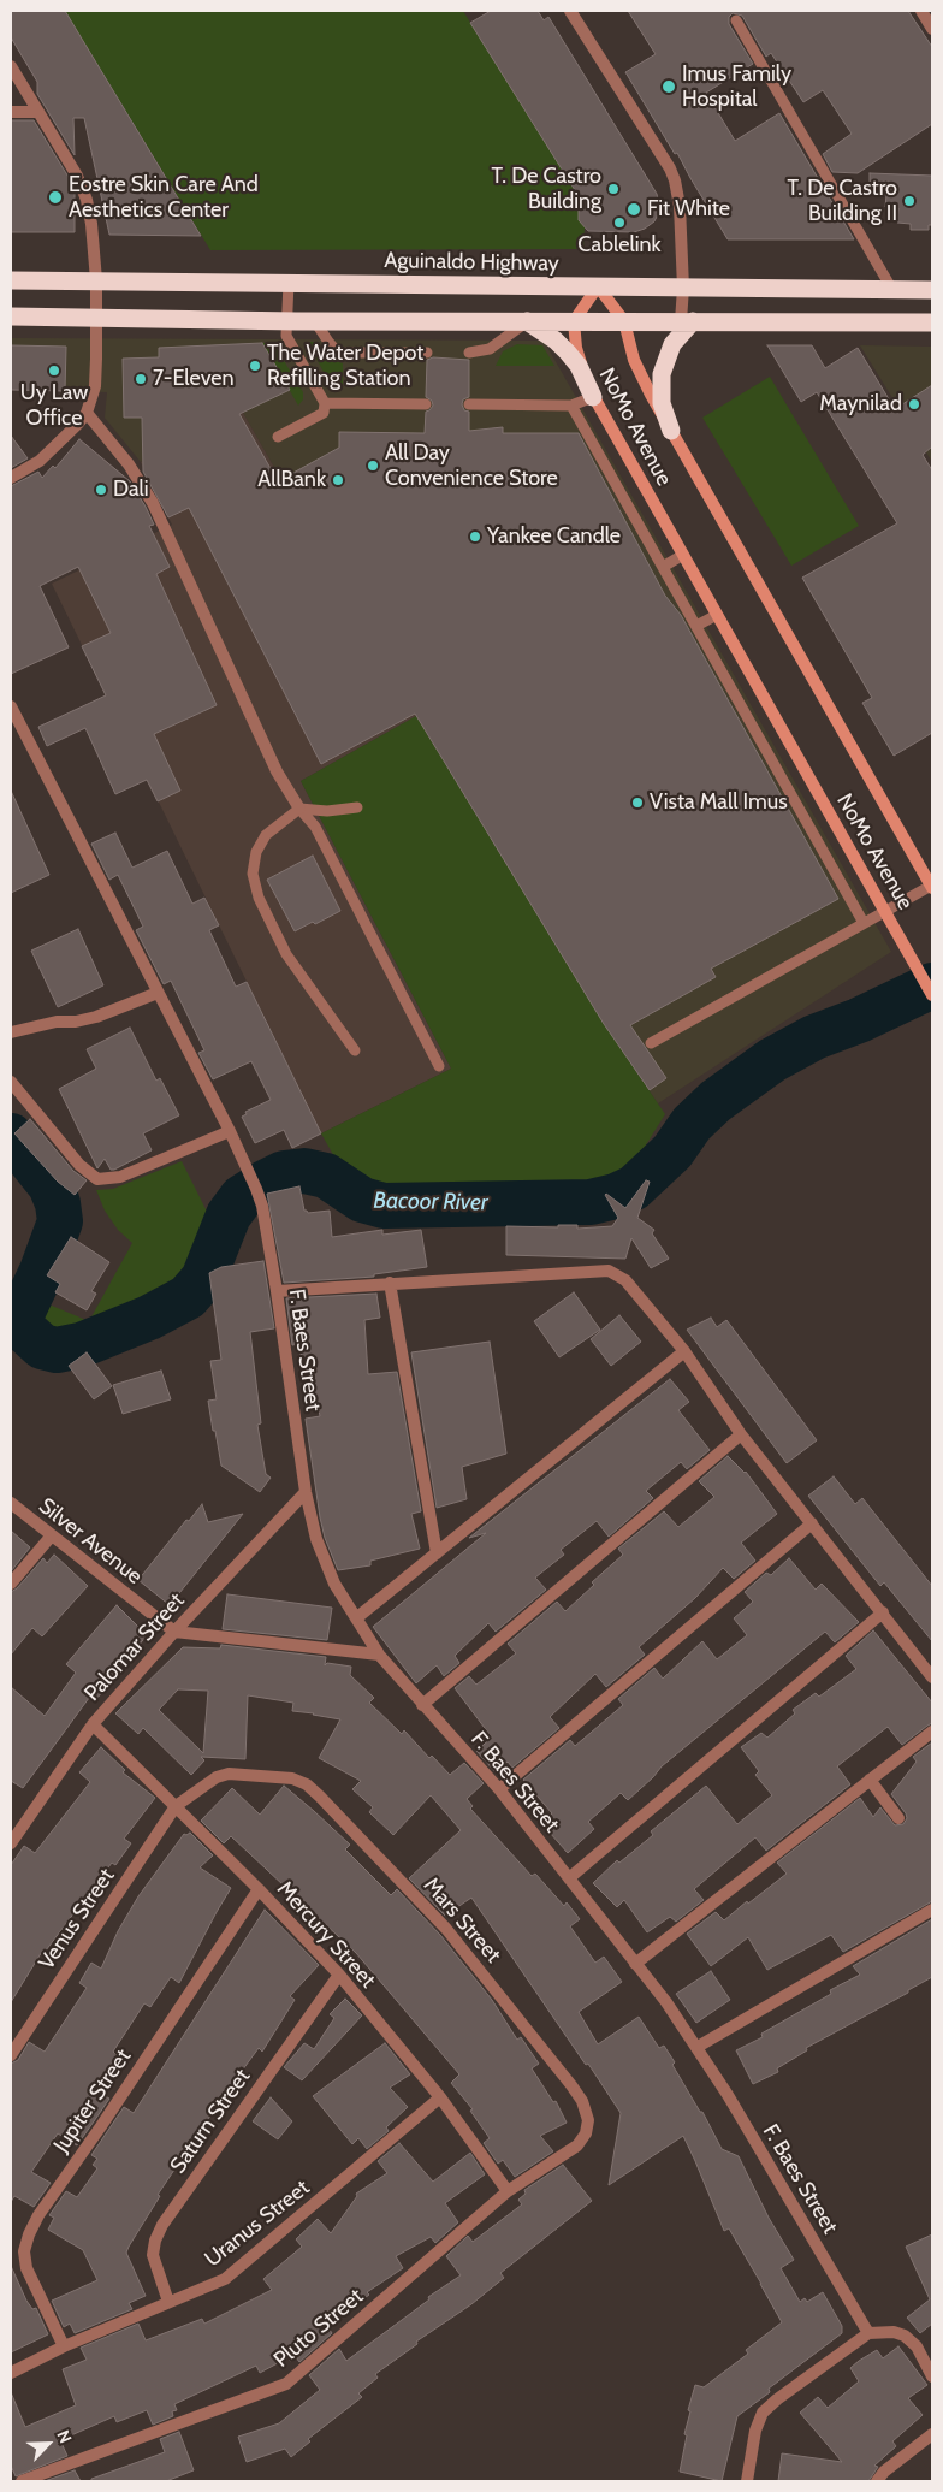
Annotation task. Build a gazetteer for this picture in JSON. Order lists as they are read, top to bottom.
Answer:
{
  "streets": {
    "highway": ["Aguinaldo Highway"],
    "main road": ["NoMo Avenue"],
    "street": [
      "F. Baes Street",
      "Silver Avenue",
      "Palomar Street",
      "Venus Street",
      "Mars Street",
      "Mercury Street",
      "Jupiter Street",
      "Saturn Street",
      "Uranus Street",
      "Pluto Street"
    ]
  },
  "crossings": [
    ["Aguinaldo Highway", "NoMo Avenue"],
    ["F. Baes Street", "Palomar Street"],
    ["Silver Avenue", "Palomar Street"],
    ["Palomar Street", "Mercury Street"],
    ["Venus Street", "Mars Street"],
    ["Venus Street", "Mercury Street"],
    ["Mars Street", "Mercury Street"],
    ["Mars Street", "Pluto Street"],
    ["Mercury Street", "Jupiter Street"],
    ["Mercury Street", "Saturn Street"],
    ["Mercury Street", "Uranus Street"],
    ["Mercury Street", "Pluto Street"],
    ["Jupiter Street", "Uranus Street"],
    ["Saturn Street", "Uranus Street"]
  ],
  "water": ["Bacoor River"],
  "places": [
    "Imus Family Hospital",
    "T. De Castro Building",
    "Eostre Skin Care And Aesthetics Center",
    "T. De Castro Building II",
    "Fit White",
    "Cablelink",
    "The Water Depot Refilling Station",
    "Uy Law Office",
    "7-Eleven",
    "Maynilad",
    "All Day Convenience Store",
    "AllBank",
    "Dali",
    "Yankee Candle",
    "Vista Mall Imus"
  ],
  "north": "top right"
}
